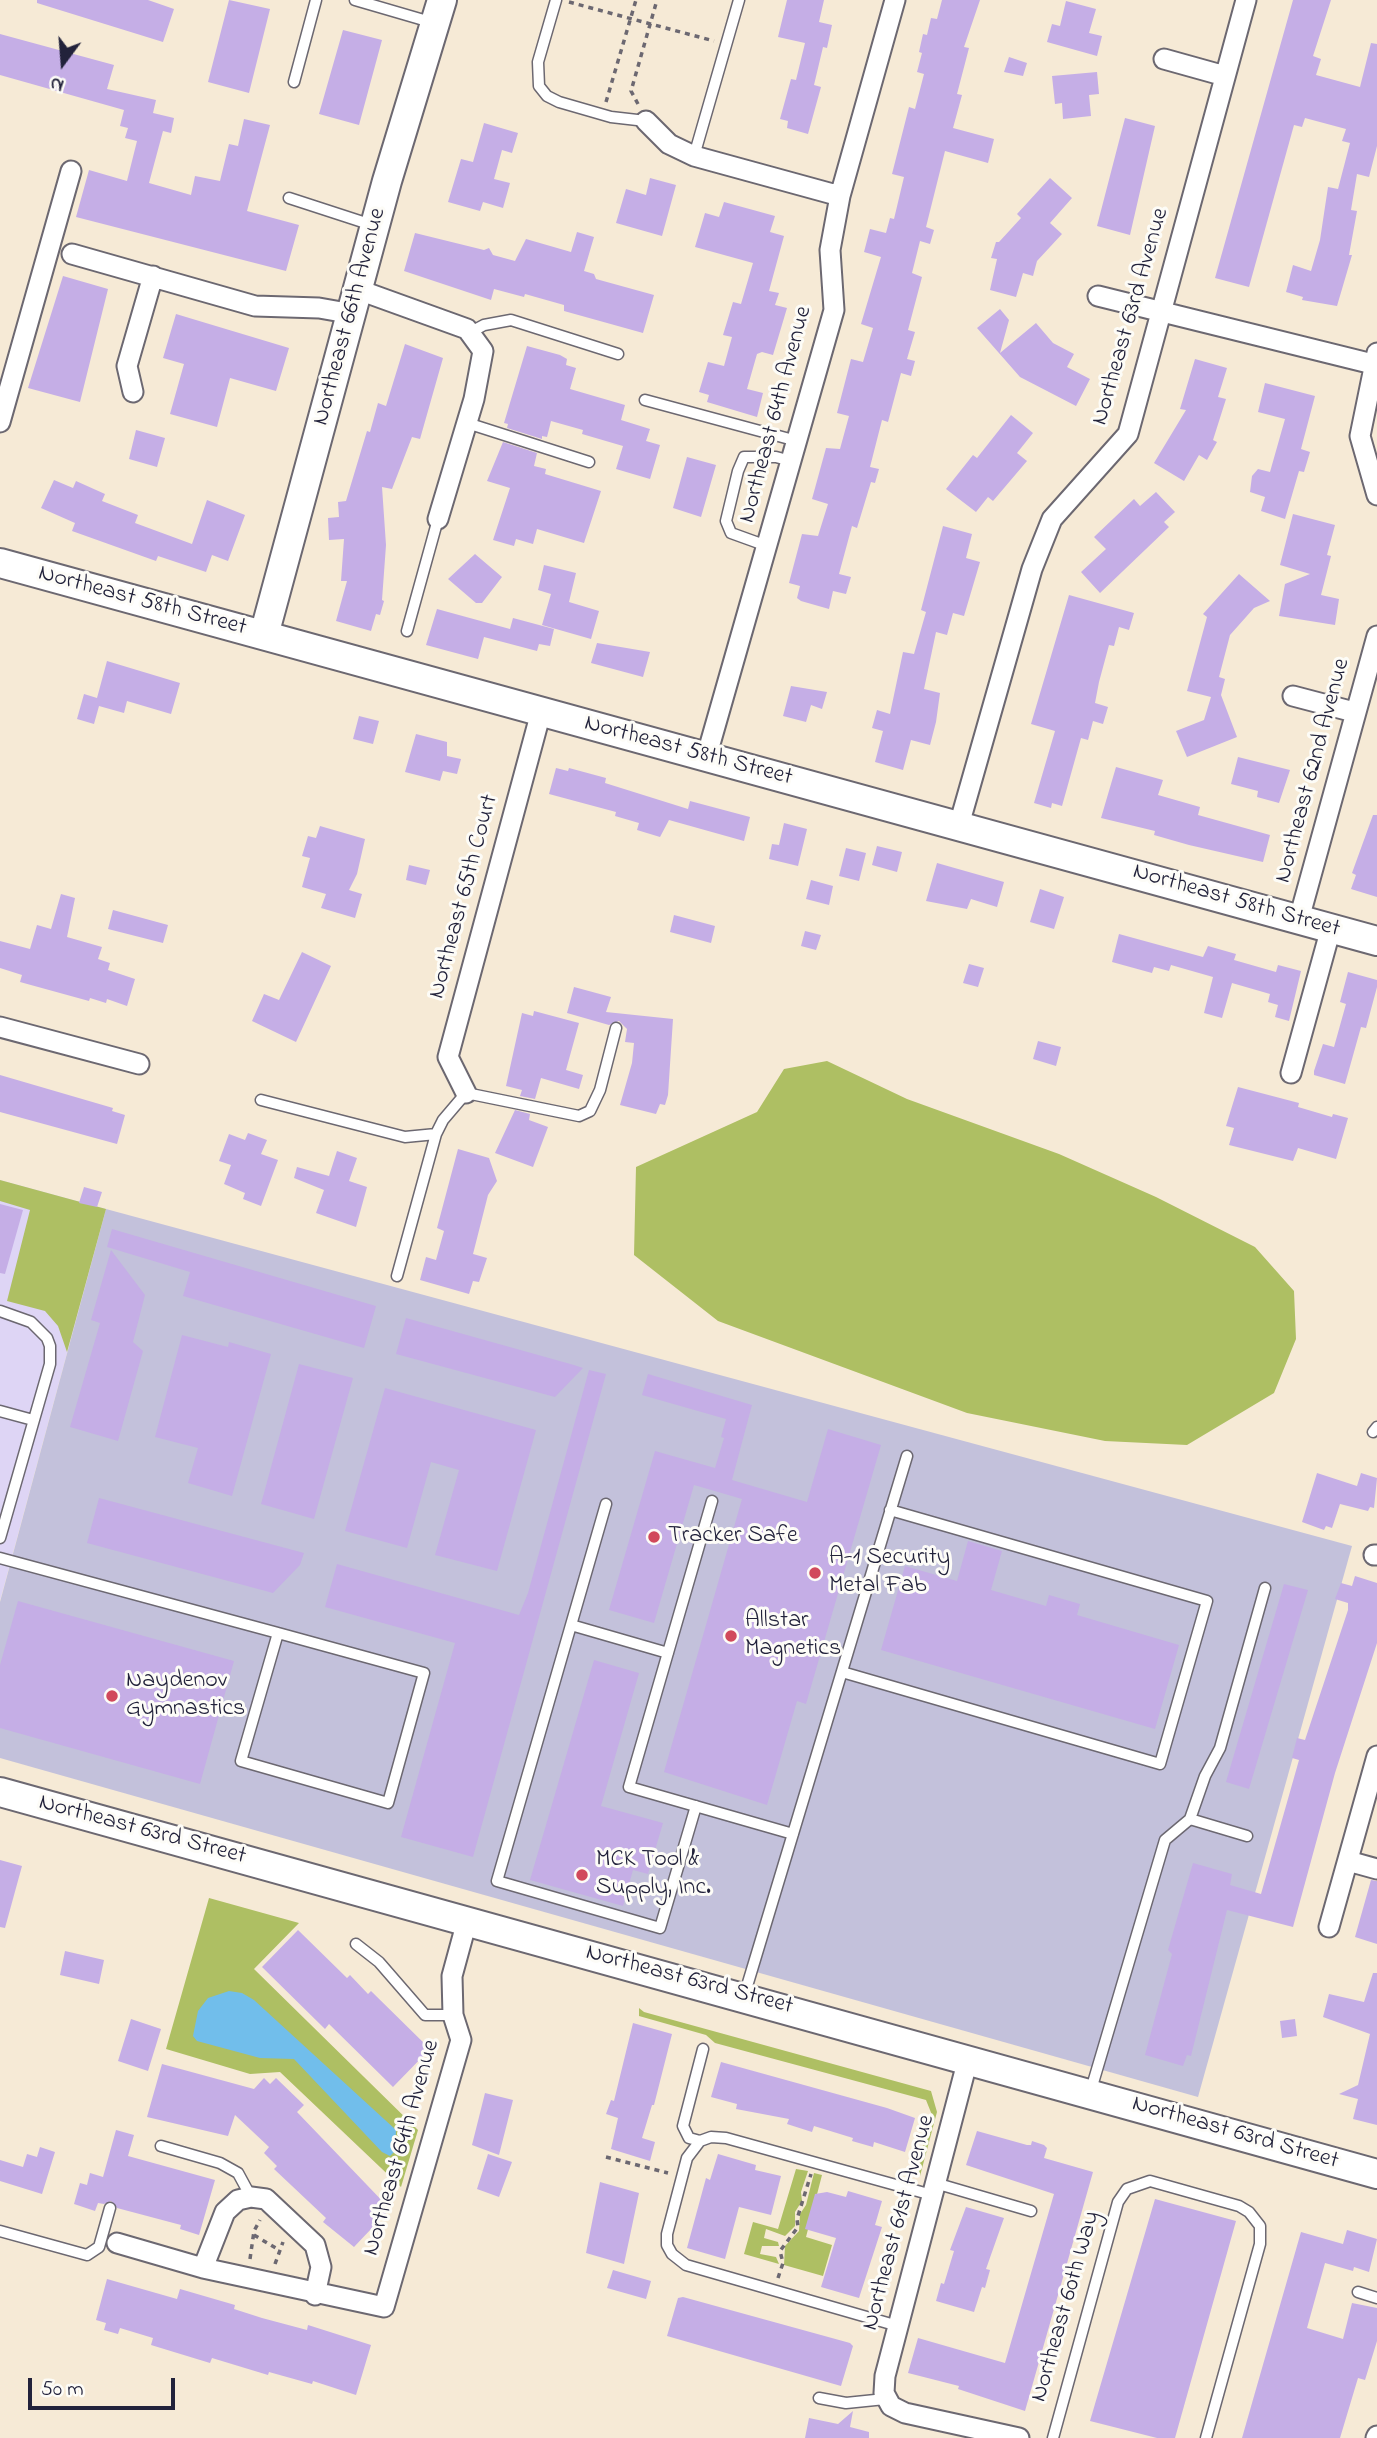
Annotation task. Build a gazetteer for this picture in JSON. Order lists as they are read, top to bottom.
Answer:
{
  "streets": {
    "street": [
      "Northeast 66th Avenue",
      "Northeast 63rd Avenue",
      "Northeast 64th Avenue",
      "Northeast 58th Street",
      "Northeast 62nd Avenue",
      "Northeast 65th Court",
      "Northeast 63rd Street",
      "Northeast 61st Avenue"
    ],
    "lane": ["Northeast 60th Way"]
  },
  "crossings": [
    ["Northeast 66th Avenue", "Northeast 58th Street"],
    ["Northeast 63rd Avenue", "Northeast 58th Street"],
    ["Northeast 64th Avenue", "Northeast 58th Street"],
    ["Northeast 64th Avenue", "Northeast 63rd Street"],
    ["Northeast 58th Street", "Northeast 62nd Avenue"],
    ["Northeast 58th Street", "Northeast 65th Court"],
    ["Northeast 63rd Street", "Northeast 61st Avenue"]
  ],
  "places": [
    "Tracker Safe",
    "A-1 Security Metal Fab",
    "Allstar Magnetics",
    "Naydenov Gymnastics",
    "MCK Tool & Supply, Inc."
  ],
  "scale_bar": "50 m",
  "north": "bottom"
}
